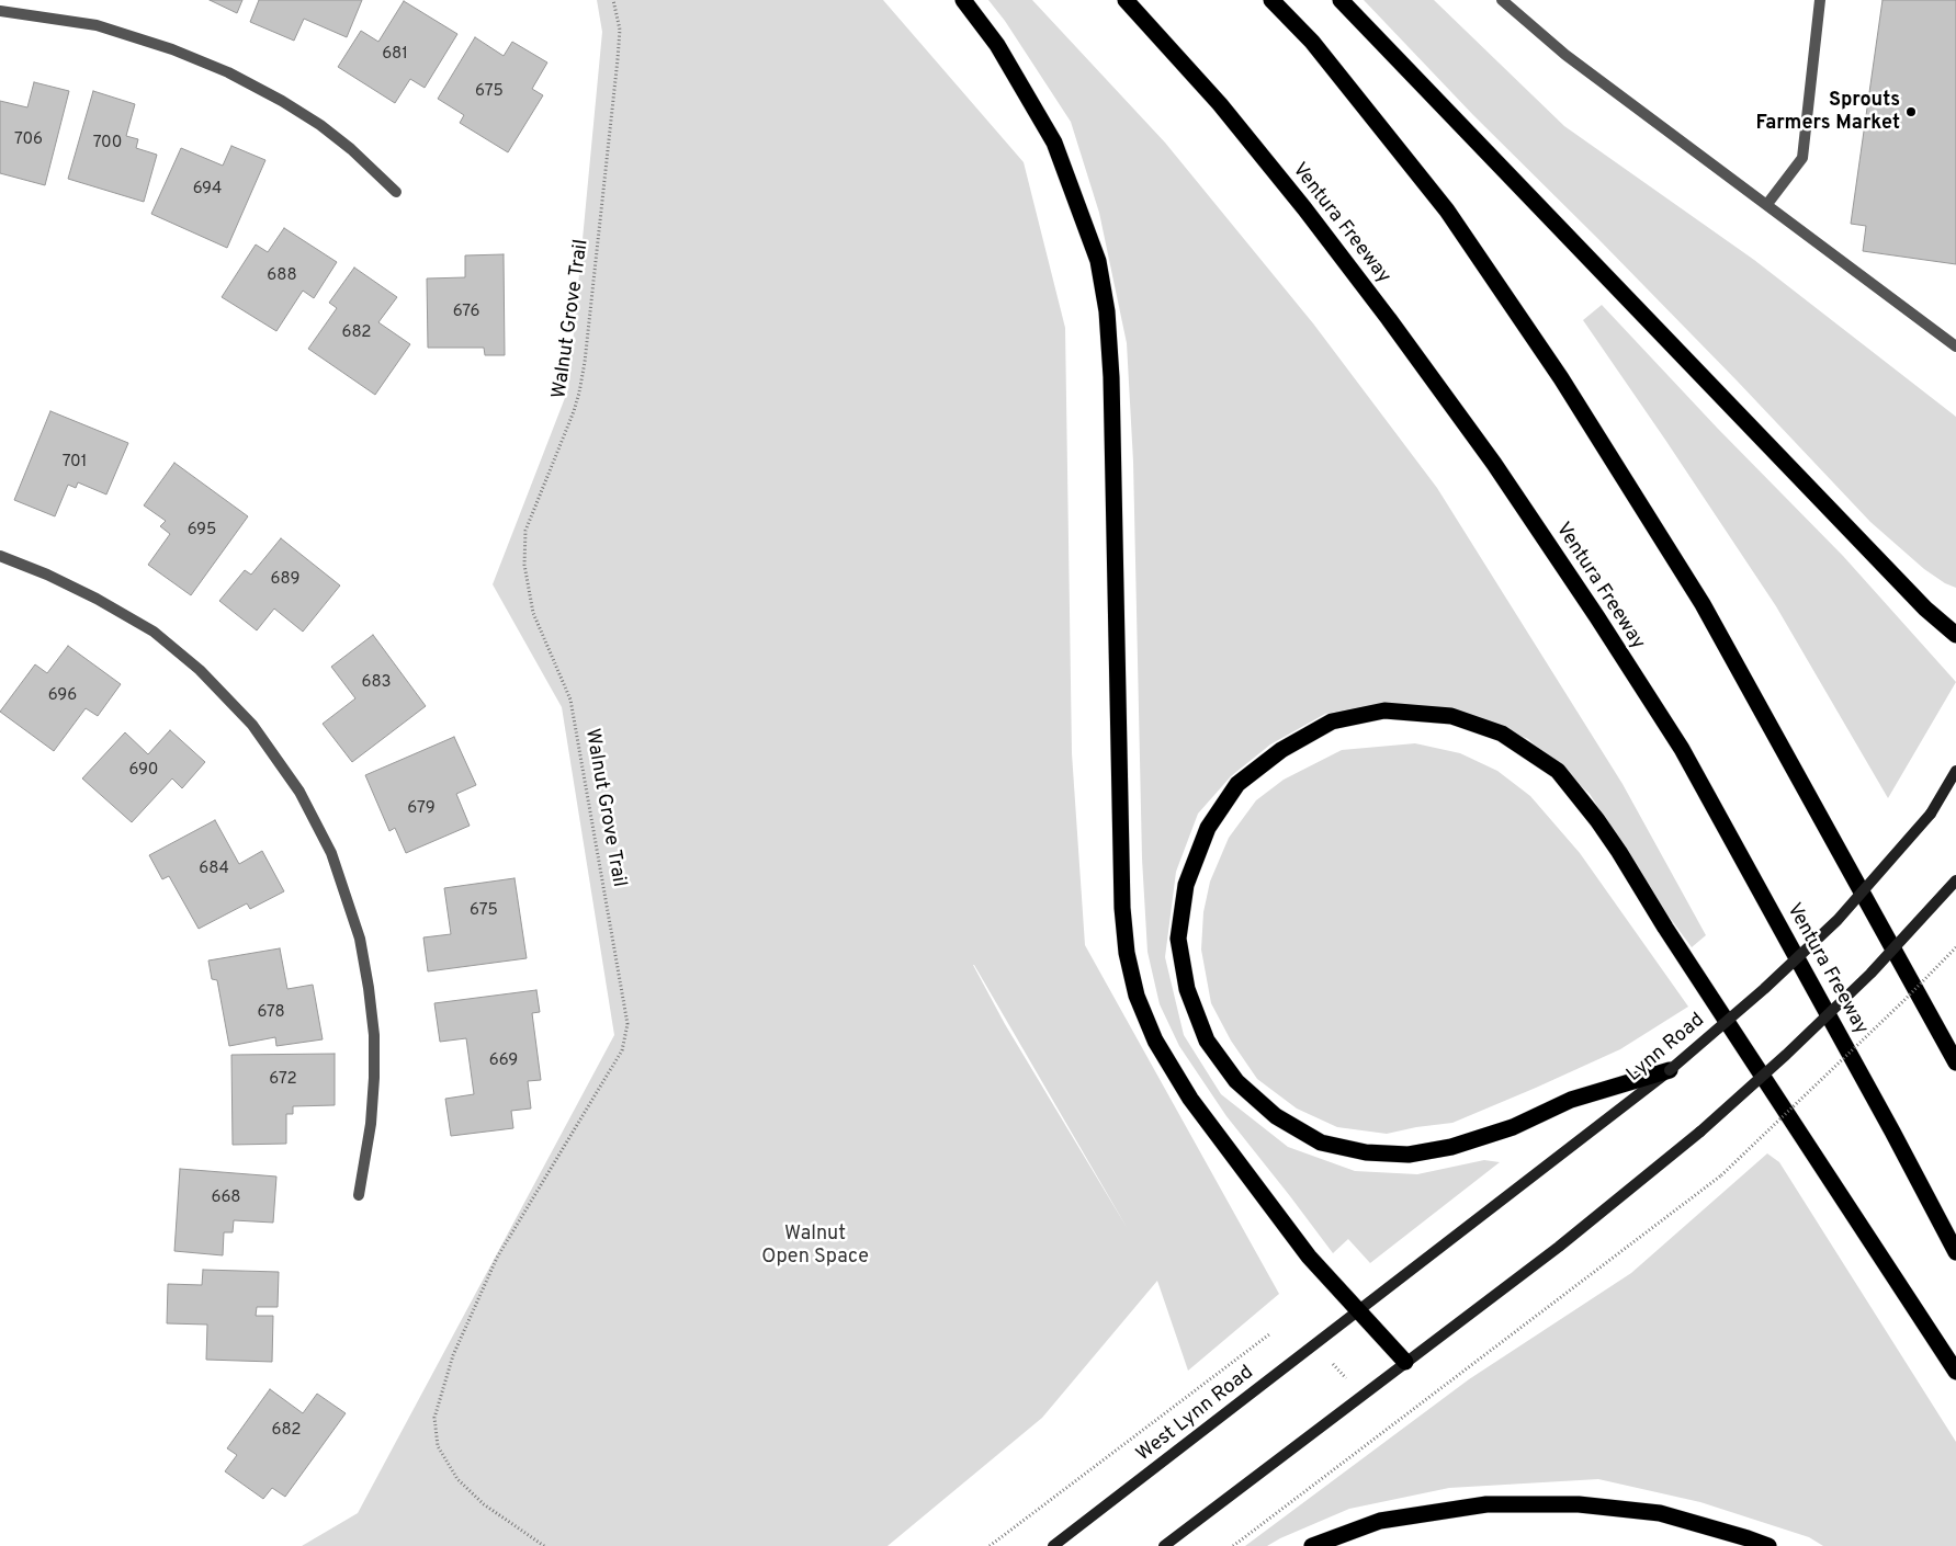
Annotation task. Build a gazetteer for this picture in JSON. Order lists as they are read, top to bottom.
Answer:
{
  "streets": {
    "highway": ["Ventura Freeway"],
    "main road": ["Lynn Road", "West Lynn Road"],
    "path": ["Walnut Grove Trail"]
  },
  "crossings": [
    ["Lynn Road", "West Lynn Road"]
  ],
  "parks": ["Walnut Open Space"],
  "places": ["Sprouts Farmers Market"],
  "house_numbers": [
    "681",
    "675",
    "706",
    "700",
    "694",
    "688",
    "676",
    "682",
    "701",
    "695",
    "689",
    "683",
    "696",
    "690",
    "679",
    "684",
    "675",
    "678",
    "669",
    "672",
    "668",
    "682"
  ]
}
